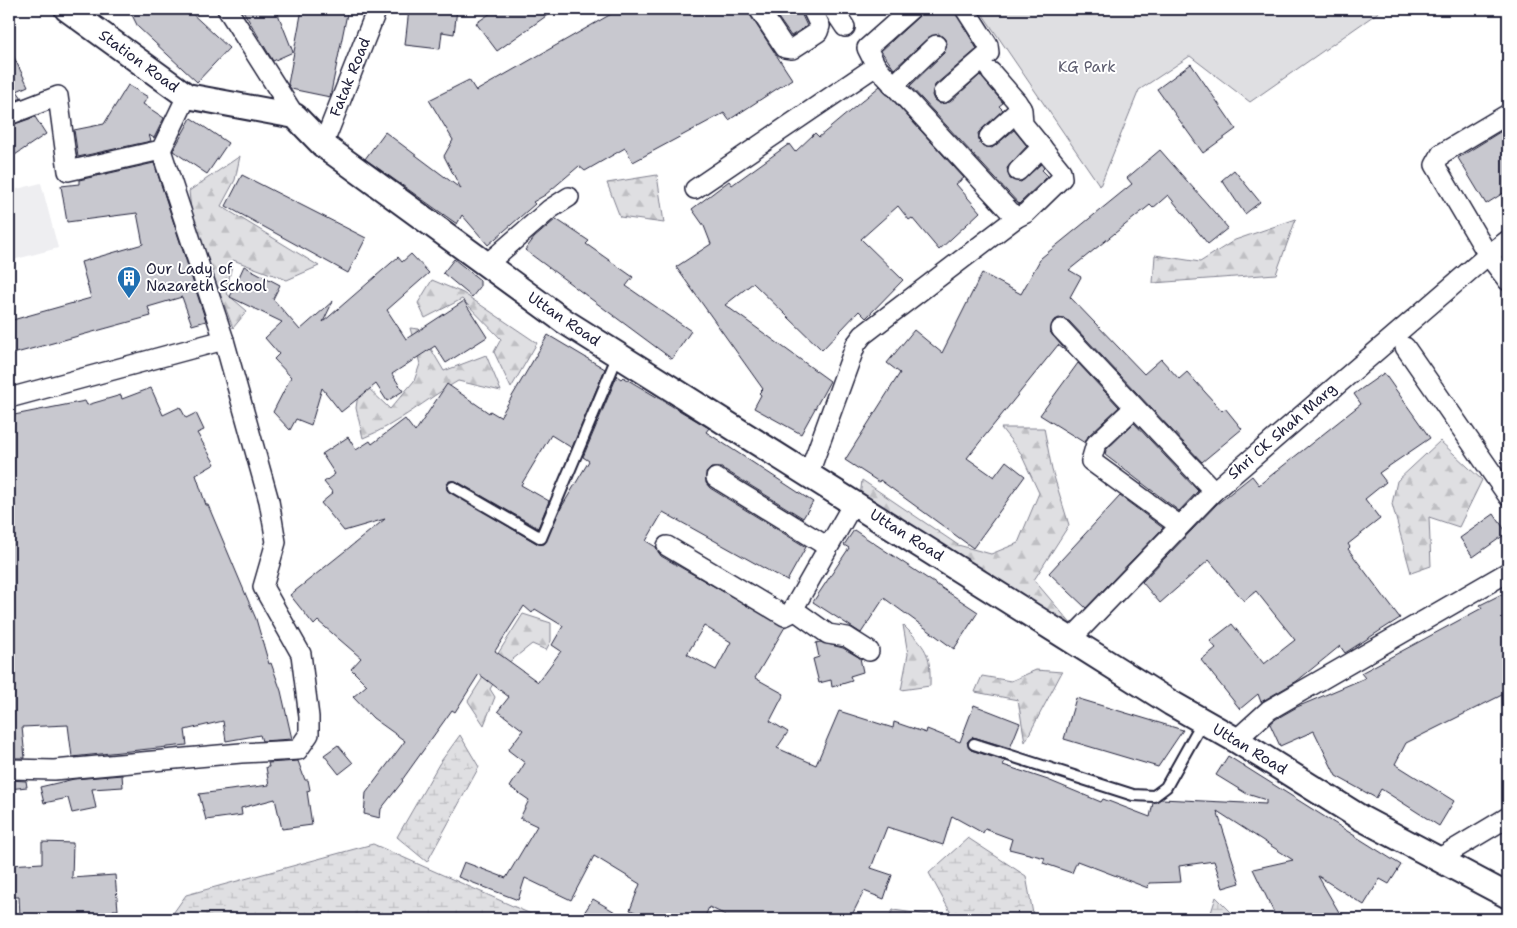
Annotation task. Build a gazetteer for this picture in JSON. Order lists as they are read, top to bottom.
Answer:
{
  "streets": {
    "street": [
      "Station Road",
      "Fatak Road",
      "Uttan Road",
      "Shri CK Shah Marg"
    ]
  },
  "crossings": [
    ["Fatak Road", "Uttan Road"],
    ["Uttan Road", "Shri CK Shah Marg"]
  ],
  "parks": ["KG Park"],
  "places": {
    "building": ["Our Lady of Nazareth School"]
  }
}
